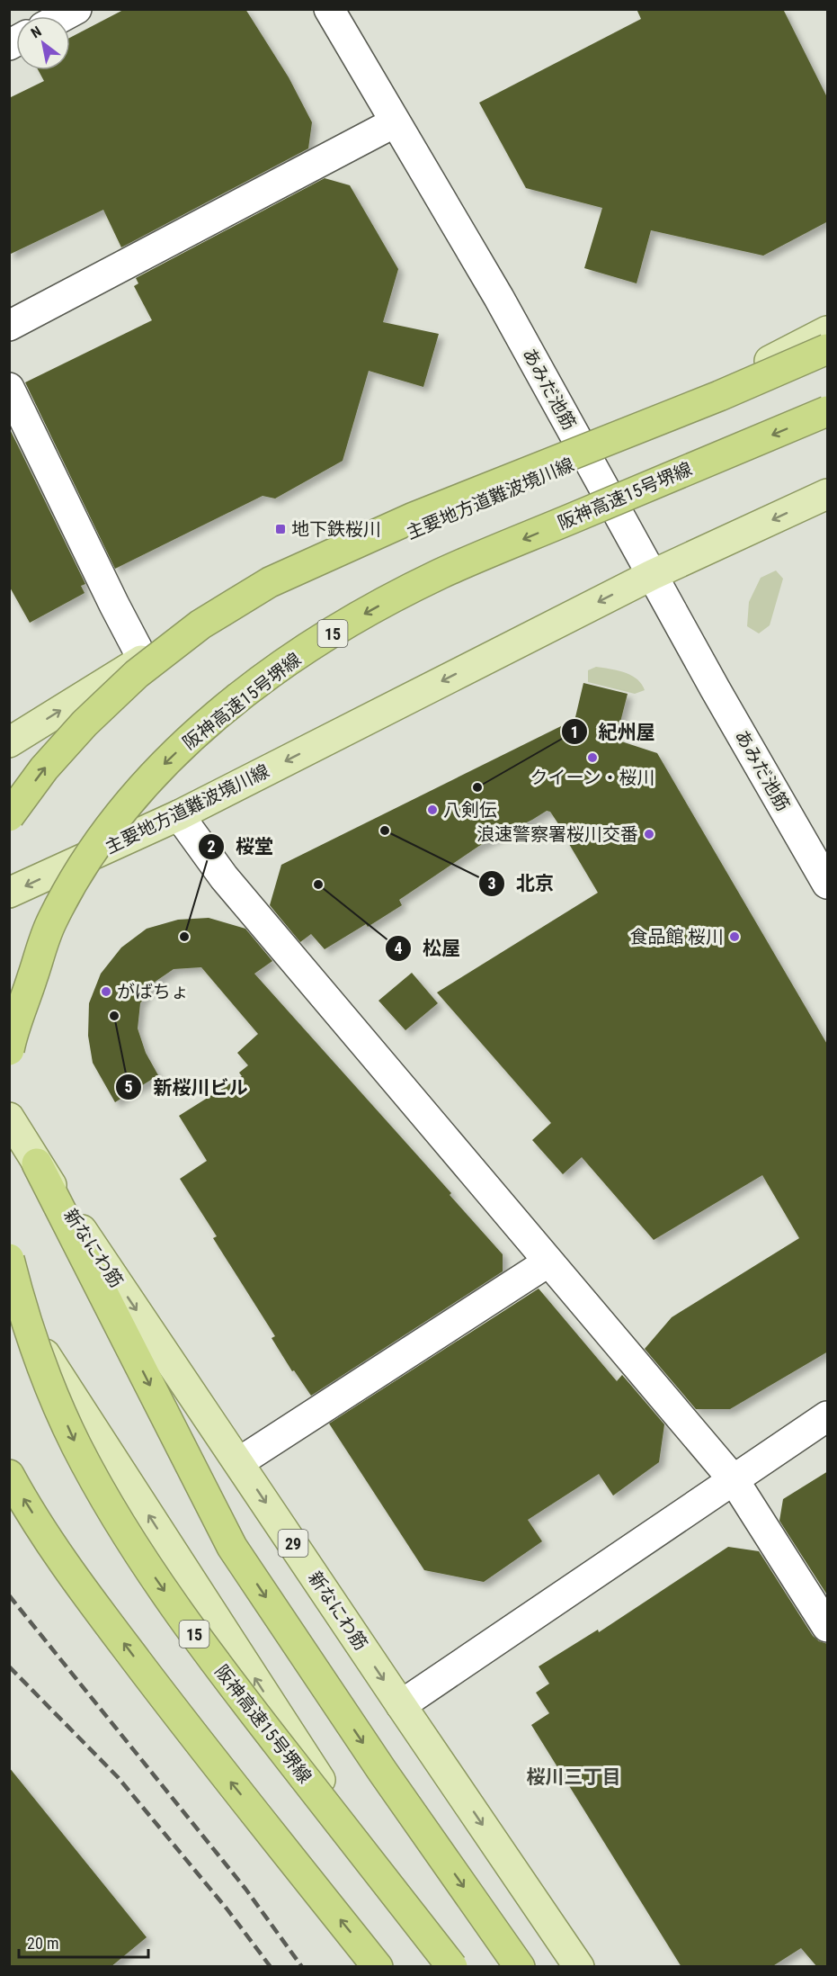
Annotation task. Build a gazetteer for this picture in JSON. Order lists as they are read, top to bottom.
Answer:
{
  "streets": {
    "highway": ["阪神高速15号堺線", "15"],
    "main road": ["主要地方道難波境川線", "新なにわ筋", "29"],
    "street": ["あみだ池筋"]
  },
  "crossings": [
    ["あみだ池筋", "主要地方道難波境川線"]
  ],
  "districts": ["桜川三丁目"],
  "places": {
    "transit": ["地下鉄桜川"],
    "other": [
      "クイーン・桜川",
      "紀州屋",
      "八剣伝",
      "北京",
      "浪速警察署桜川交番",
      "松屋",
      "桜堂",
      "食品館 桜川",
      "がばちょ",
      "新桜川ビル"
    ]
  },
  "scale_bar": "20 m",
  "north": "top left"
}
